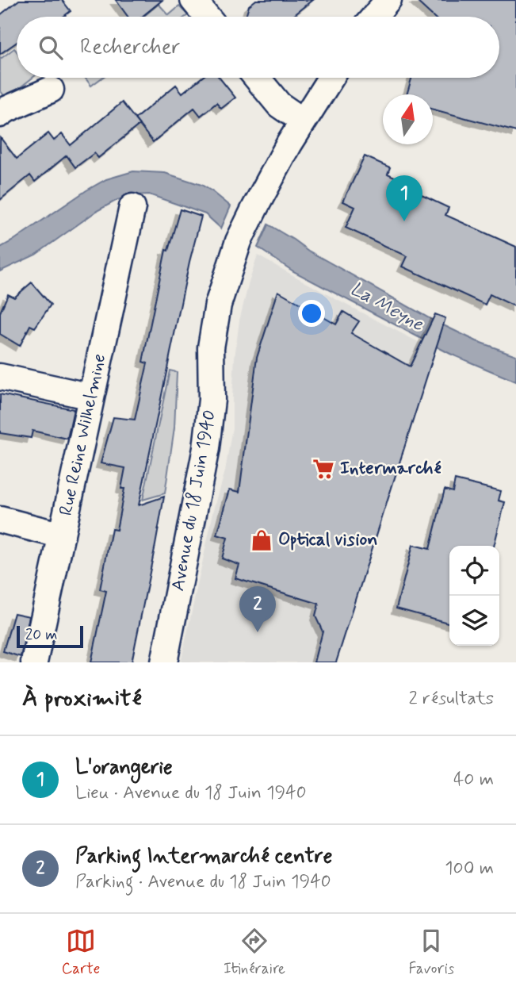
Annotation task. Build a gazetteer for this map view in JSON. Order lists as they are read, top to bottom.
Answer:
{
  "streets": {
    "street": ["Rue Reine Wilhelmine", "Avenue du 18 Juin 1940"]
  },
  "water": ["La Meyne"],
  "places": {
    "supermarket": ["Intermarché"],
    "shop": ["Optical vision"]
  },
  "scale_bar": "20 m",
  "north": "top",
  "page": {
    "search": "Rechercher",
    "pins": ["1", "2"],
    "scale": "20 m",
    "heading": ["À proximité", "2 résultats"],
    "list": [
      {
        "mark": "1",
        "name": "L'orangerie",
        "note": "Lieu · Avenue du 18 Juin 1940",
        "value": "40 m"
      },
      {
        "mark": "2",
        "name": "Parking Intermarché centre",
        "note": "Parking · Avenue du 18 Juin 1940",
        "value": "100 m"
      }
    ],
    "nav": ["Carte", "Itinéraire", "Favoris"]
  }
}
